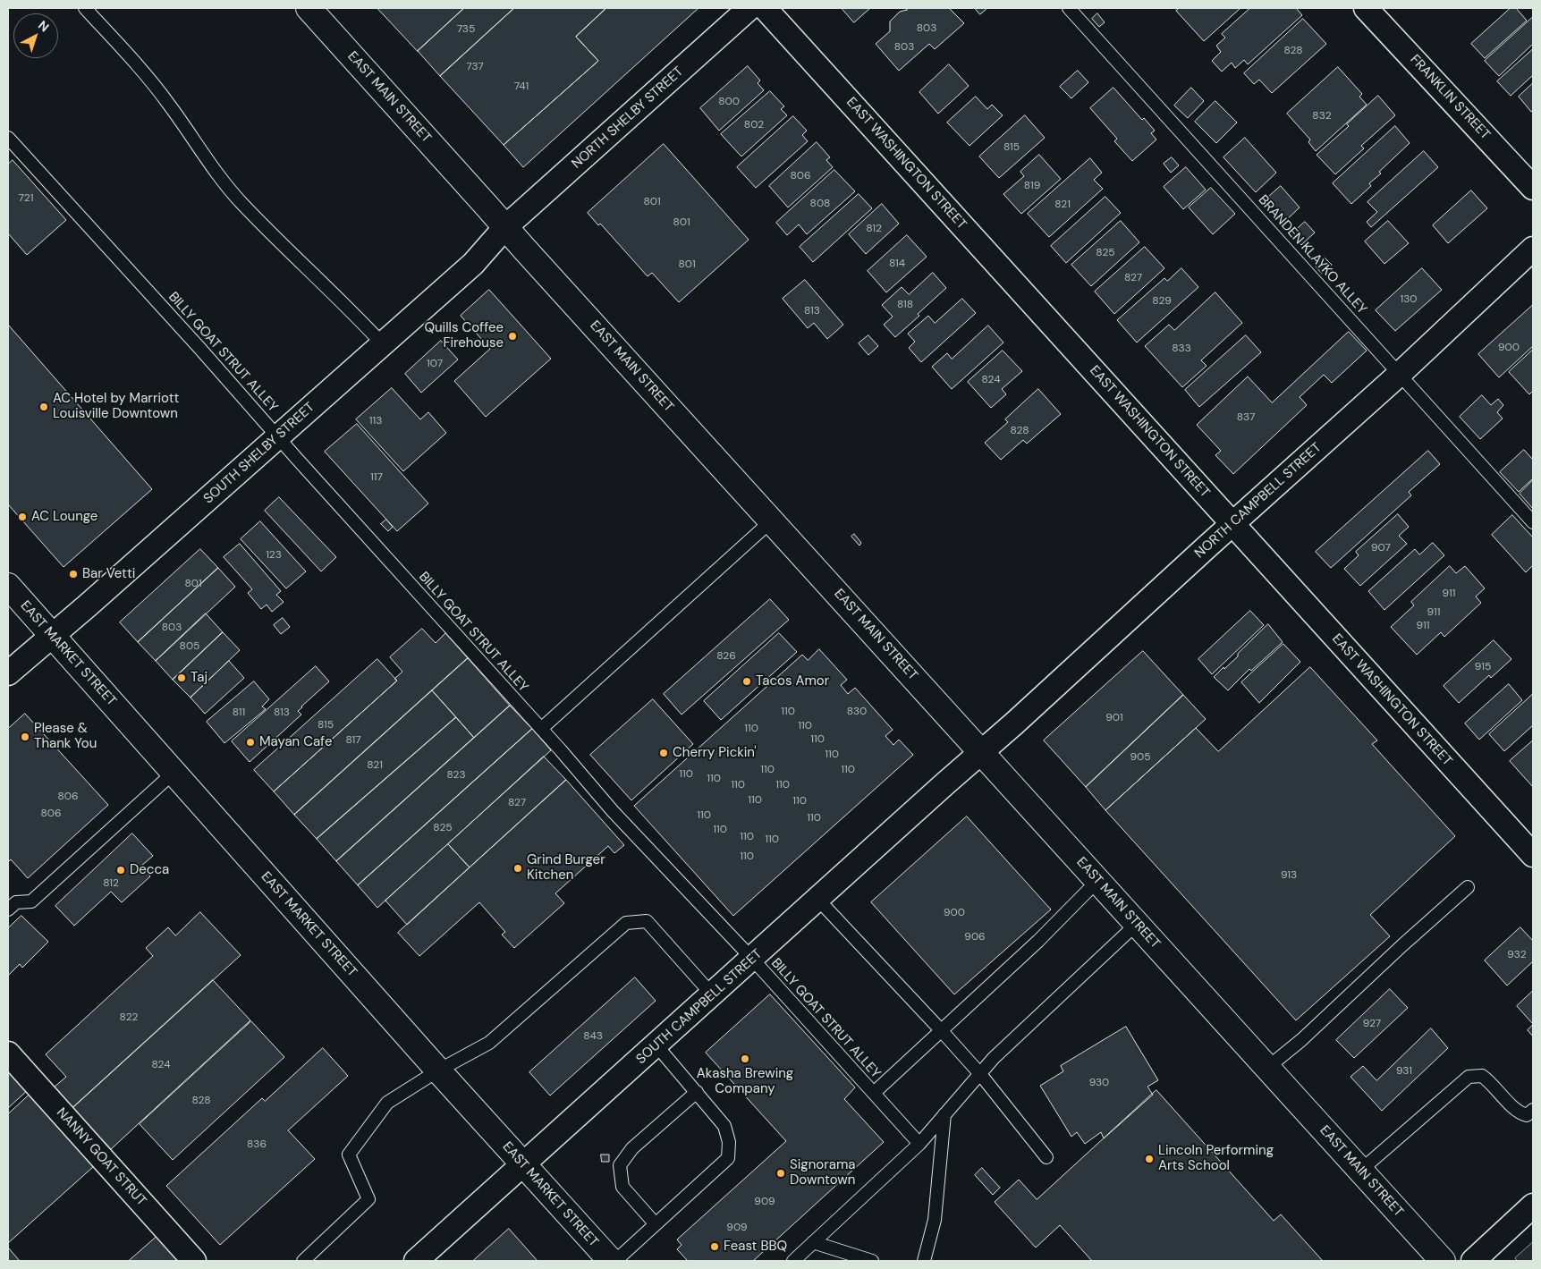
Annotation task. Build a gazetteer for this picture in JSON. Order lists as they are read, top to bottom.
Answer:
{
  "streets": {
    "main road": ["EAST MAIN STREET", "EAST MARKET STREET"],
    "street": [
      "FRANKLIN STREET",
      "NORTH SHELBY STREET",
      "EAST WASHINGTON STREET",
      "SOUTH SHELBY STREET",
      "NORTH CAMPBELL STREET",
      "SOUTH CAMPBELL STREET",
      "NANNY GOAT STRUT"
    ],
    "lane": ["BRANDEN KLAYKO ALLEY", "BILLY GOAT STRUT ALLEY"]
  },
  "crossings": [
    ["EAST MAIN STREET", "NORTH SHELBY STREET"],
    ["EAST MAIN STREET", "SOUTH SHELBY STREET"],
    ["EAST MAIN STREET", "NORTH CAMPBELL STREET"],
    ["EAST MAIN STREET", "SOUTH CAMPBELL STREET"],
    ["NORTH SHELBY STREET", "SOUTH SHELBY STREET"],
    ["EAST WASHINGTON STREET", "NORTH CAMPBELL STREET"],
    ["BRANDEN KLAYKO ALLEY", "NORTH CAMPBELL STREET"],
    ["BILLY GOAT STRUT ALLEY", "SOUTH SHELBY STREET"],
    ["BILLY GOAT STRUT ALLEY", "SOUTH CAMPBELL STREET"],
    ["SOUTH SHELBY STREET", "EAST MARKET STREET"],
    ["NORTH CAMPBELL STREET", "SOUTH CAMPBELL STREET"],
    ["EAST MARKET STREET", "SOUTH CAMPBELL STREET"]
  ],
  "places": [
    "Quills Coffee Firehouse",
    "AC Hotel by Marriott Louisville Downtown",
    "AC Lounge",
    "Bar Vetti",
    "Taj",
    "Tacos Amor",
    "Please & Thank You",
    "Mayan Cafe",
    "Cherry Pickin'",
    "Grind Burger Kitchen",
    "Decca",
    "Akasha Brewing Company",
    "Lincoln Performing Arts School",
    "Signorama Downtown",
    "Feast BBQ"
  ],
  "house_numbers": [
    "803",
    "735",
    "803",
    "828",
    "737",
    "741",
    "800",
    "832",
    "802",
    "815",
    "806",
    "819",
    "721",
    "801",
    "808",
    "821",
    "801",
    "812",
    "825",
    "814",
    "801",
    "827",
    "130",
    "829",
    "818",
    "813",
    "900",
    "833",
    "107",
    "824",
    "837",
    "113",
    "828",
    "117",
    "907",
    "123",
    "801",
    "911",
    "911",
    "911",
    "803",
    "805",
    "826",
    "915",
    "110",
    "830",
    "811",
    "813",
    "901",
    "815",
    "110",
    "110",
    "110",
    "817",
    "110",
    "905",
    "821",
    "110",
    "110",
    "110",
    "823",
    "110",
    "110",
    "110",
    "806",
    "110",
    "110",
    "827",
    "806",
    "110",
    "110",
    "825",
    "110",
    "110",
    "110",
    "110",
    "913",
    "812",
    "900",
    "906",
    "932",
    "822",
    "927",
    "843",
    "824",
    "931",
    "930",
    "828",
    "836",
    "909",
    "909"
  ],
  "north": "top right"
}
